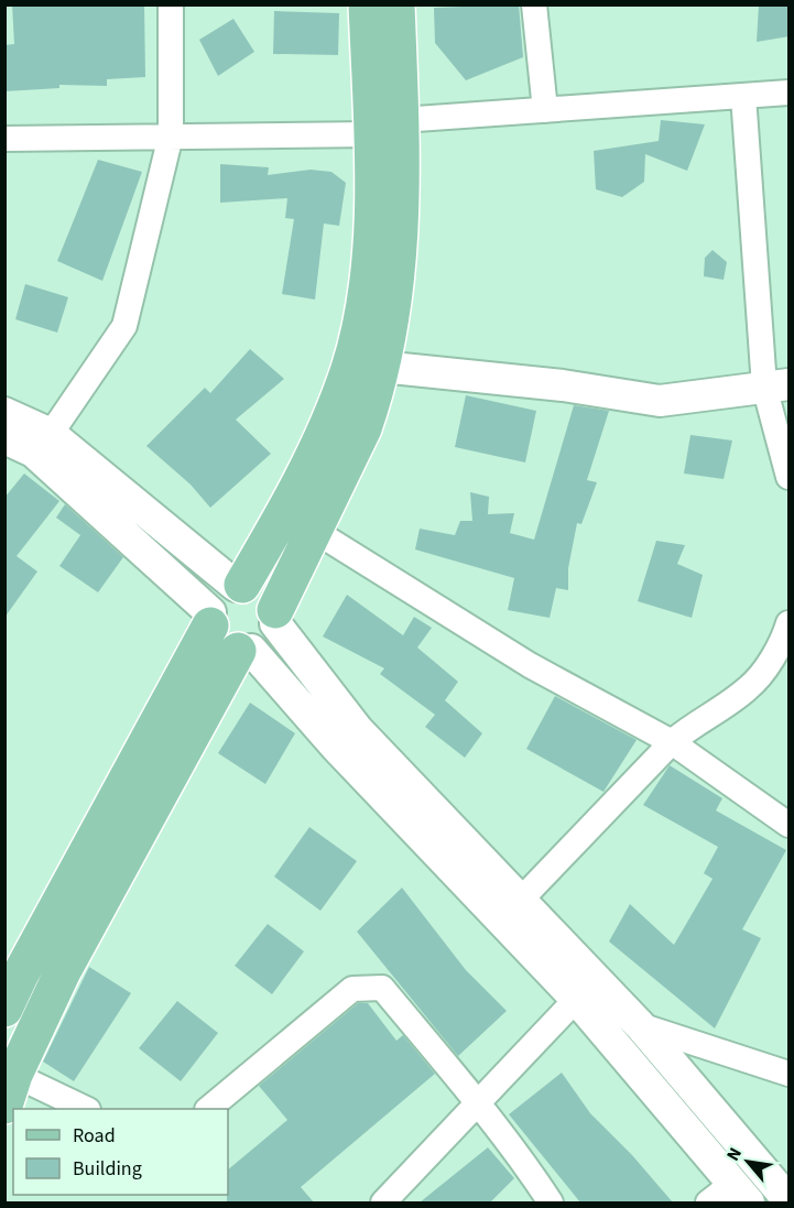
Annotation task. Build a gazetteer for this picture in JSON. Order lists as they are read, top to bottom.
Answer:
{
  "legend": ["Road", "Building"],
  "north": "top left"
}
